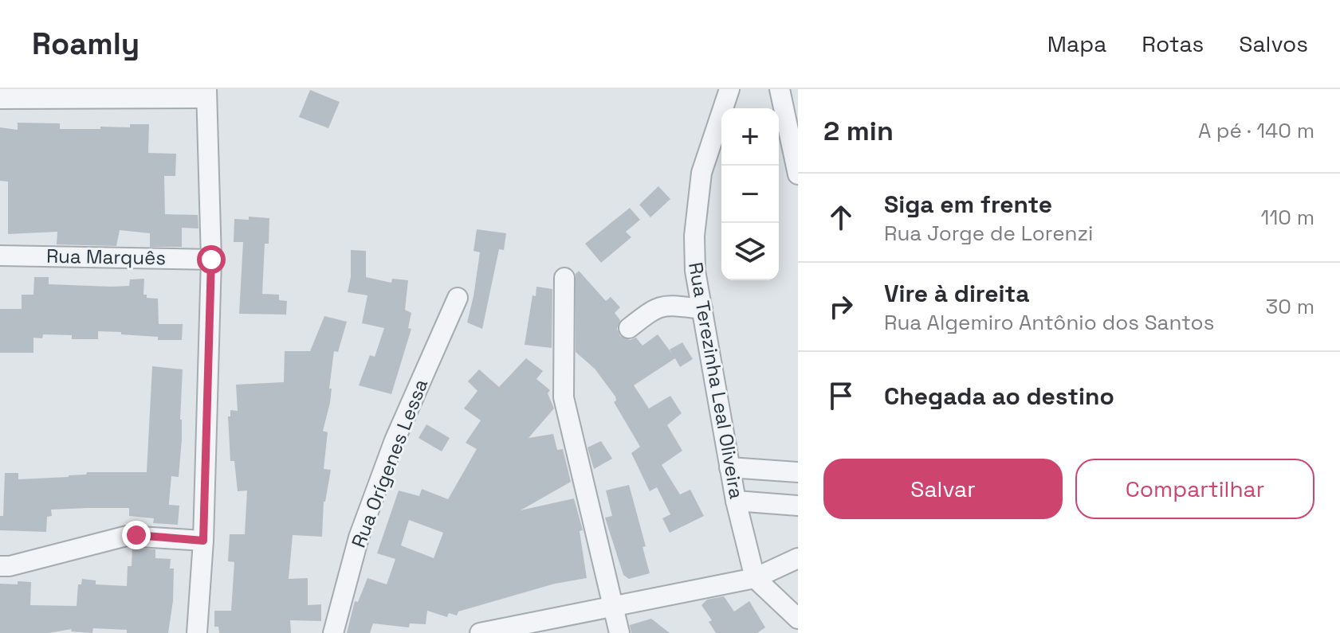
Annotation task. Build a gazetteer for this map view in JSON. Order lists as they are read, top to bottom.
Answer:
{
  "streets": {
    "street": ["Rua Marquês", "Rua Terezinha Leal Oliveira", "Rua Orígenes Lessa"]
  },
  "page": {
    "header": "Roamly",
    "nav": ["Mapa", "Rotas", "Salvos"],
    "heading": ["2 min", "A pé · 140 m"],
    "map_buttons": ["+", "−"],
    "list": [
      ["Siga em frente", "Rua Jorge de Lorenzi", "110 m"],
      ["Vire à direita", "Rua Algemiro Antônio dos Santos", "30 m"],
      "Chegada ao destino"
    ],
    "buttons": ["Salvar", "Compartilhar"]
  }
}
